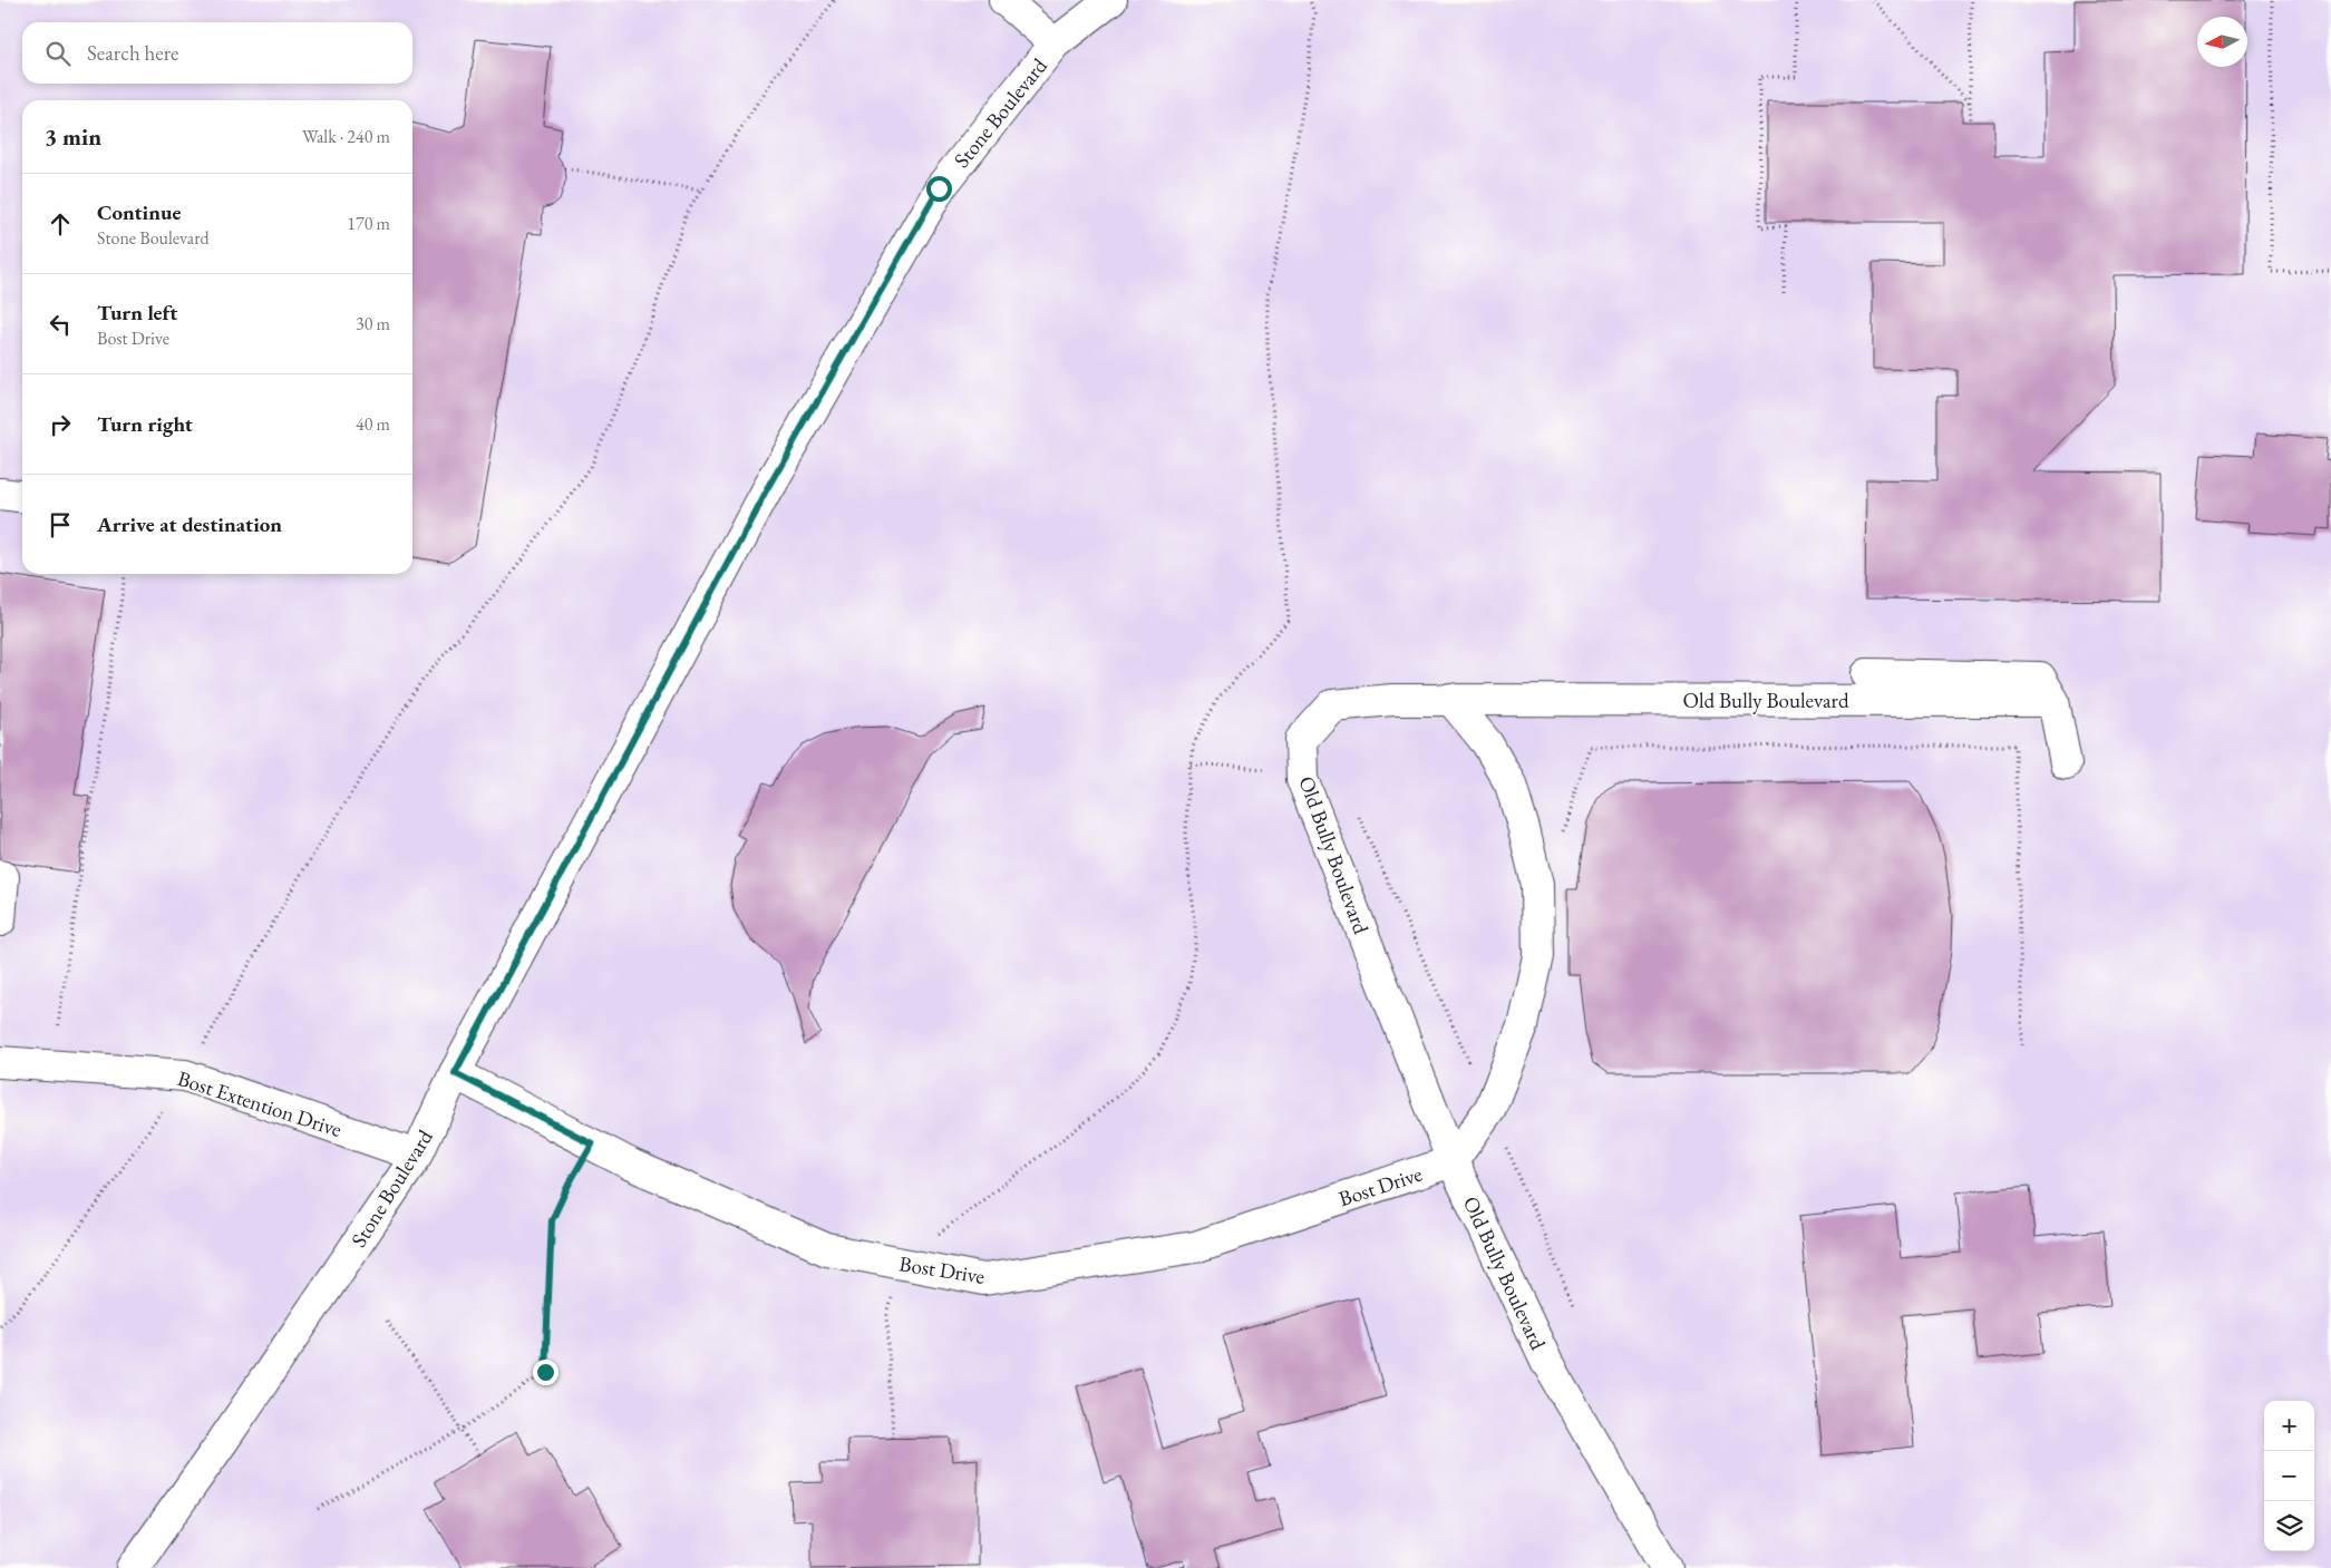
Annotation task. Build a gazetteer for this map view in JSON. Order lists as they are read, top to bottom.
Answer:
{
  "streets": {
    "street": [
      "Stone Boulevard",
      "Old Bully Boulevard",
      "Bost Extention Drive",
      "Bost Drive"
    ]
  },
  "crossings": [
    ["Stone Boulevard", "Bost Extention Drive"],
    ["Stone Boulevard", "Bost Drive"],
    ["Old Bully Boulevard", "Bost Drive"]
  ],
  "north": "left",
  "page": {
    "search": "Search here",
    "heading": ["3 min", "Walk · 240 m"],
    "list": [
      ["Continue", "Stone Boulevard", "170 m"],
      ["Turn left", "Bost Drive", "30 m"],
      ["Turn right", "40 m"],
      "Arrive at destination"
    ],
    "map_buttons": ["+", "−"]
  }
}
